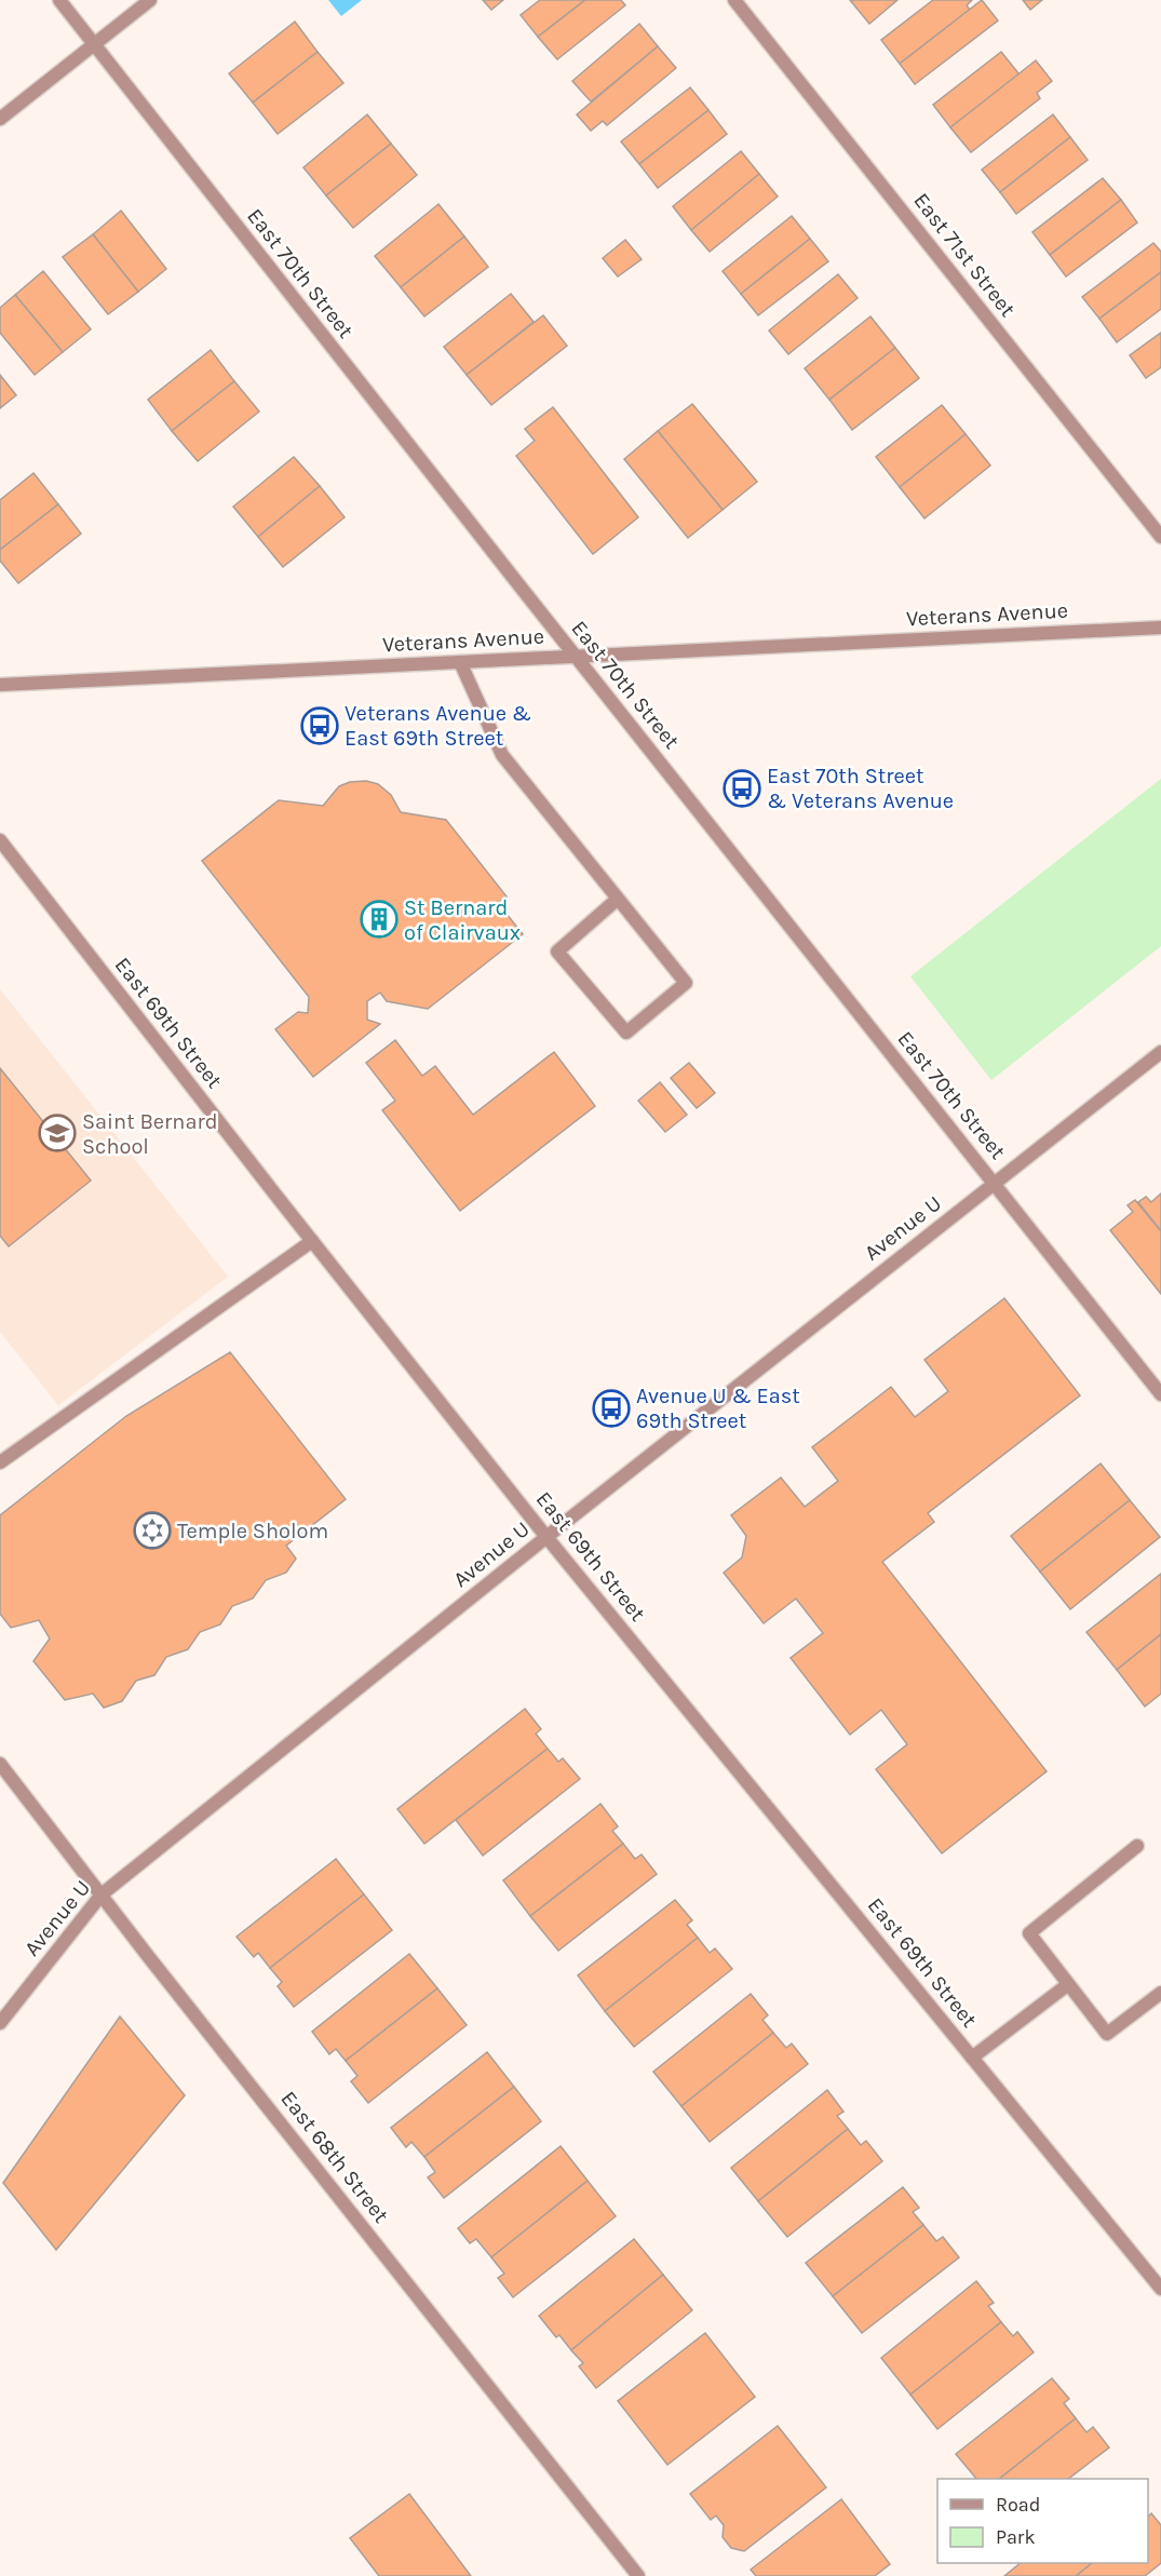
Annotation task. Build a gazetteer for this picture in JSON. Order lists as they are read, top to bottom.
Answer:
{
  "streets": {
    "street": [
      "East 71st Street",
      "East 70th Street",
      "Veterans Avenue",
      "East 69th Street",
      "Avenue U",
      "East 68th Street"
    ]
  },
  "crossings": [
    ["East 70th Street", "Veterans Avenue"],
    ["East 70th Street", "Avenue U"],
    ["East 69th Street", "Avenue U"],
    ["Avenue U", "East 68th Street"]
  ],
  "places": {
    "bus stop": ["Veterans Avenue & East 69th Street", "East 70th Street & Veterans Avenue", "Avenue U & East 69th Street"],
    "building": ["St Bernard of Clairvaux"],
    "school or university": ["Saint Bernard School"],
    "synagogue": ["Temple Sholom"]
  },
  "legend": ["Road", "Park"]
}
